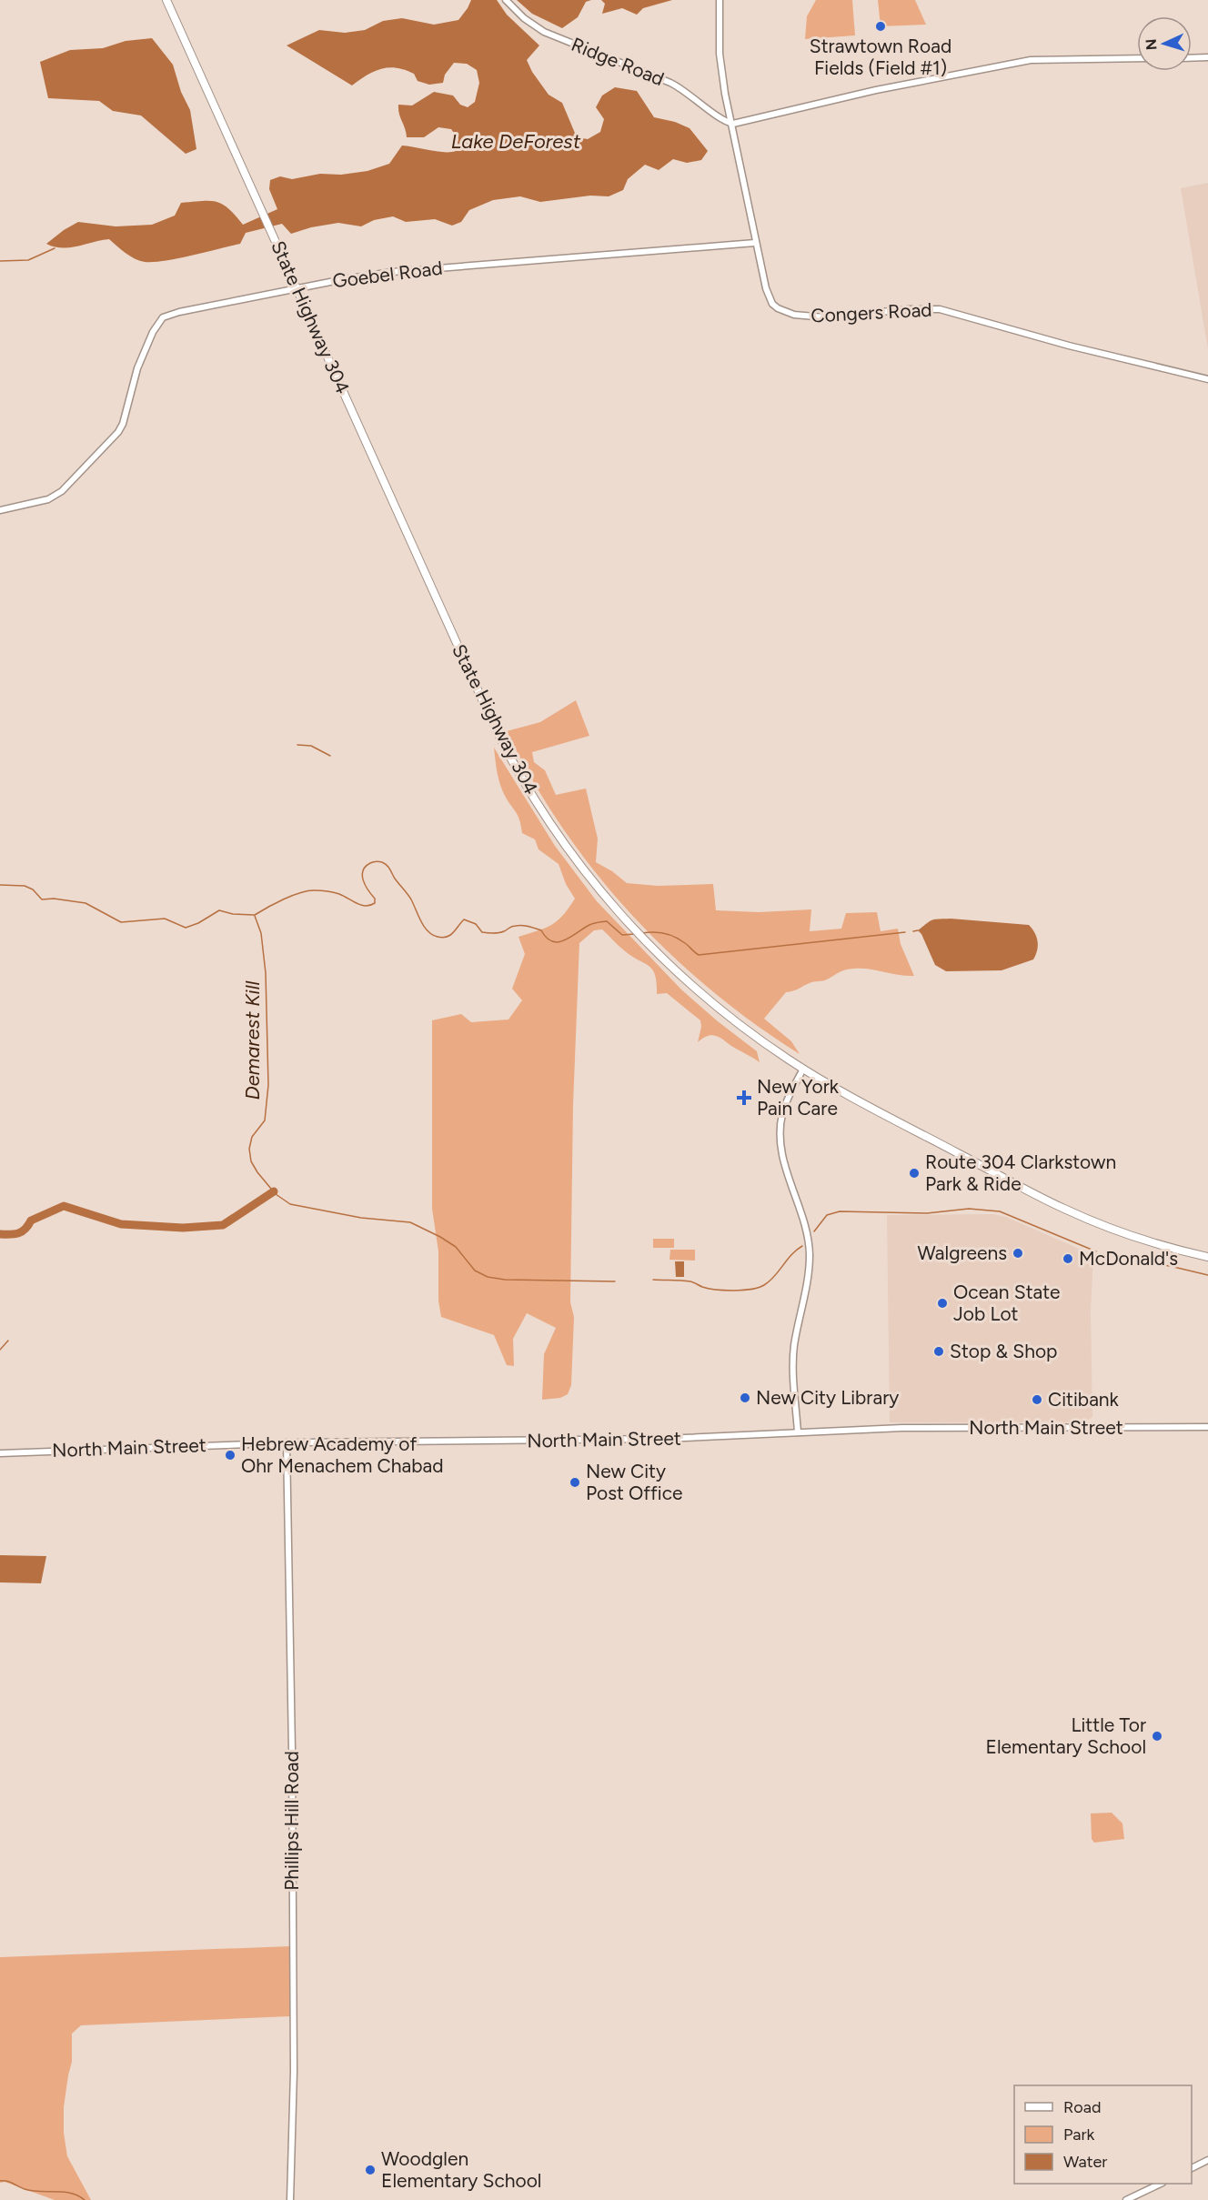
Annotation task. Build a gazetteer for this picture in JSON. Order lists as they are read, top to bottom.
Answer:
{
  "streets": {
    "main road": ["State Highway 304"],
    "street": [
      "Ridge Road",
      "Goebel Road",
      "Congers Road",
      "North Main Street",
      "Phillips Hill Road"
    ]
  },
  "crossings": [
    ["Ridge Road", "Congers Road"],
    ["Goebel Road", "Congers Road"],
    ["Goebel Road", "State Highway 304"],
    ["North Main Street", "Phillips Hill Road"]
  ],
  "water": ["Lake DeForest", "Demarest Kill"],
  "places": {
    "other": [
      "Strawtown Road Fields (Field #1)",
      "Route 304 Clarkstown Park & Ride",
      "Walgreens",
      "McDonald's",
      "Ocean State Job Lot",
      "Stop & Shop",
      "New City Library",
      "Citibank",
      "Hebrew Academy of Ohr Menachem Chabad",
      "New City Post Office",
      "Little Tor Elementary School",
      "Woodglen Elementary School"
    ],
    "health": ["New York Pain Care"]
  },
  "legend": ["Road", "Park", "Water"],
  "north": "left"
}
